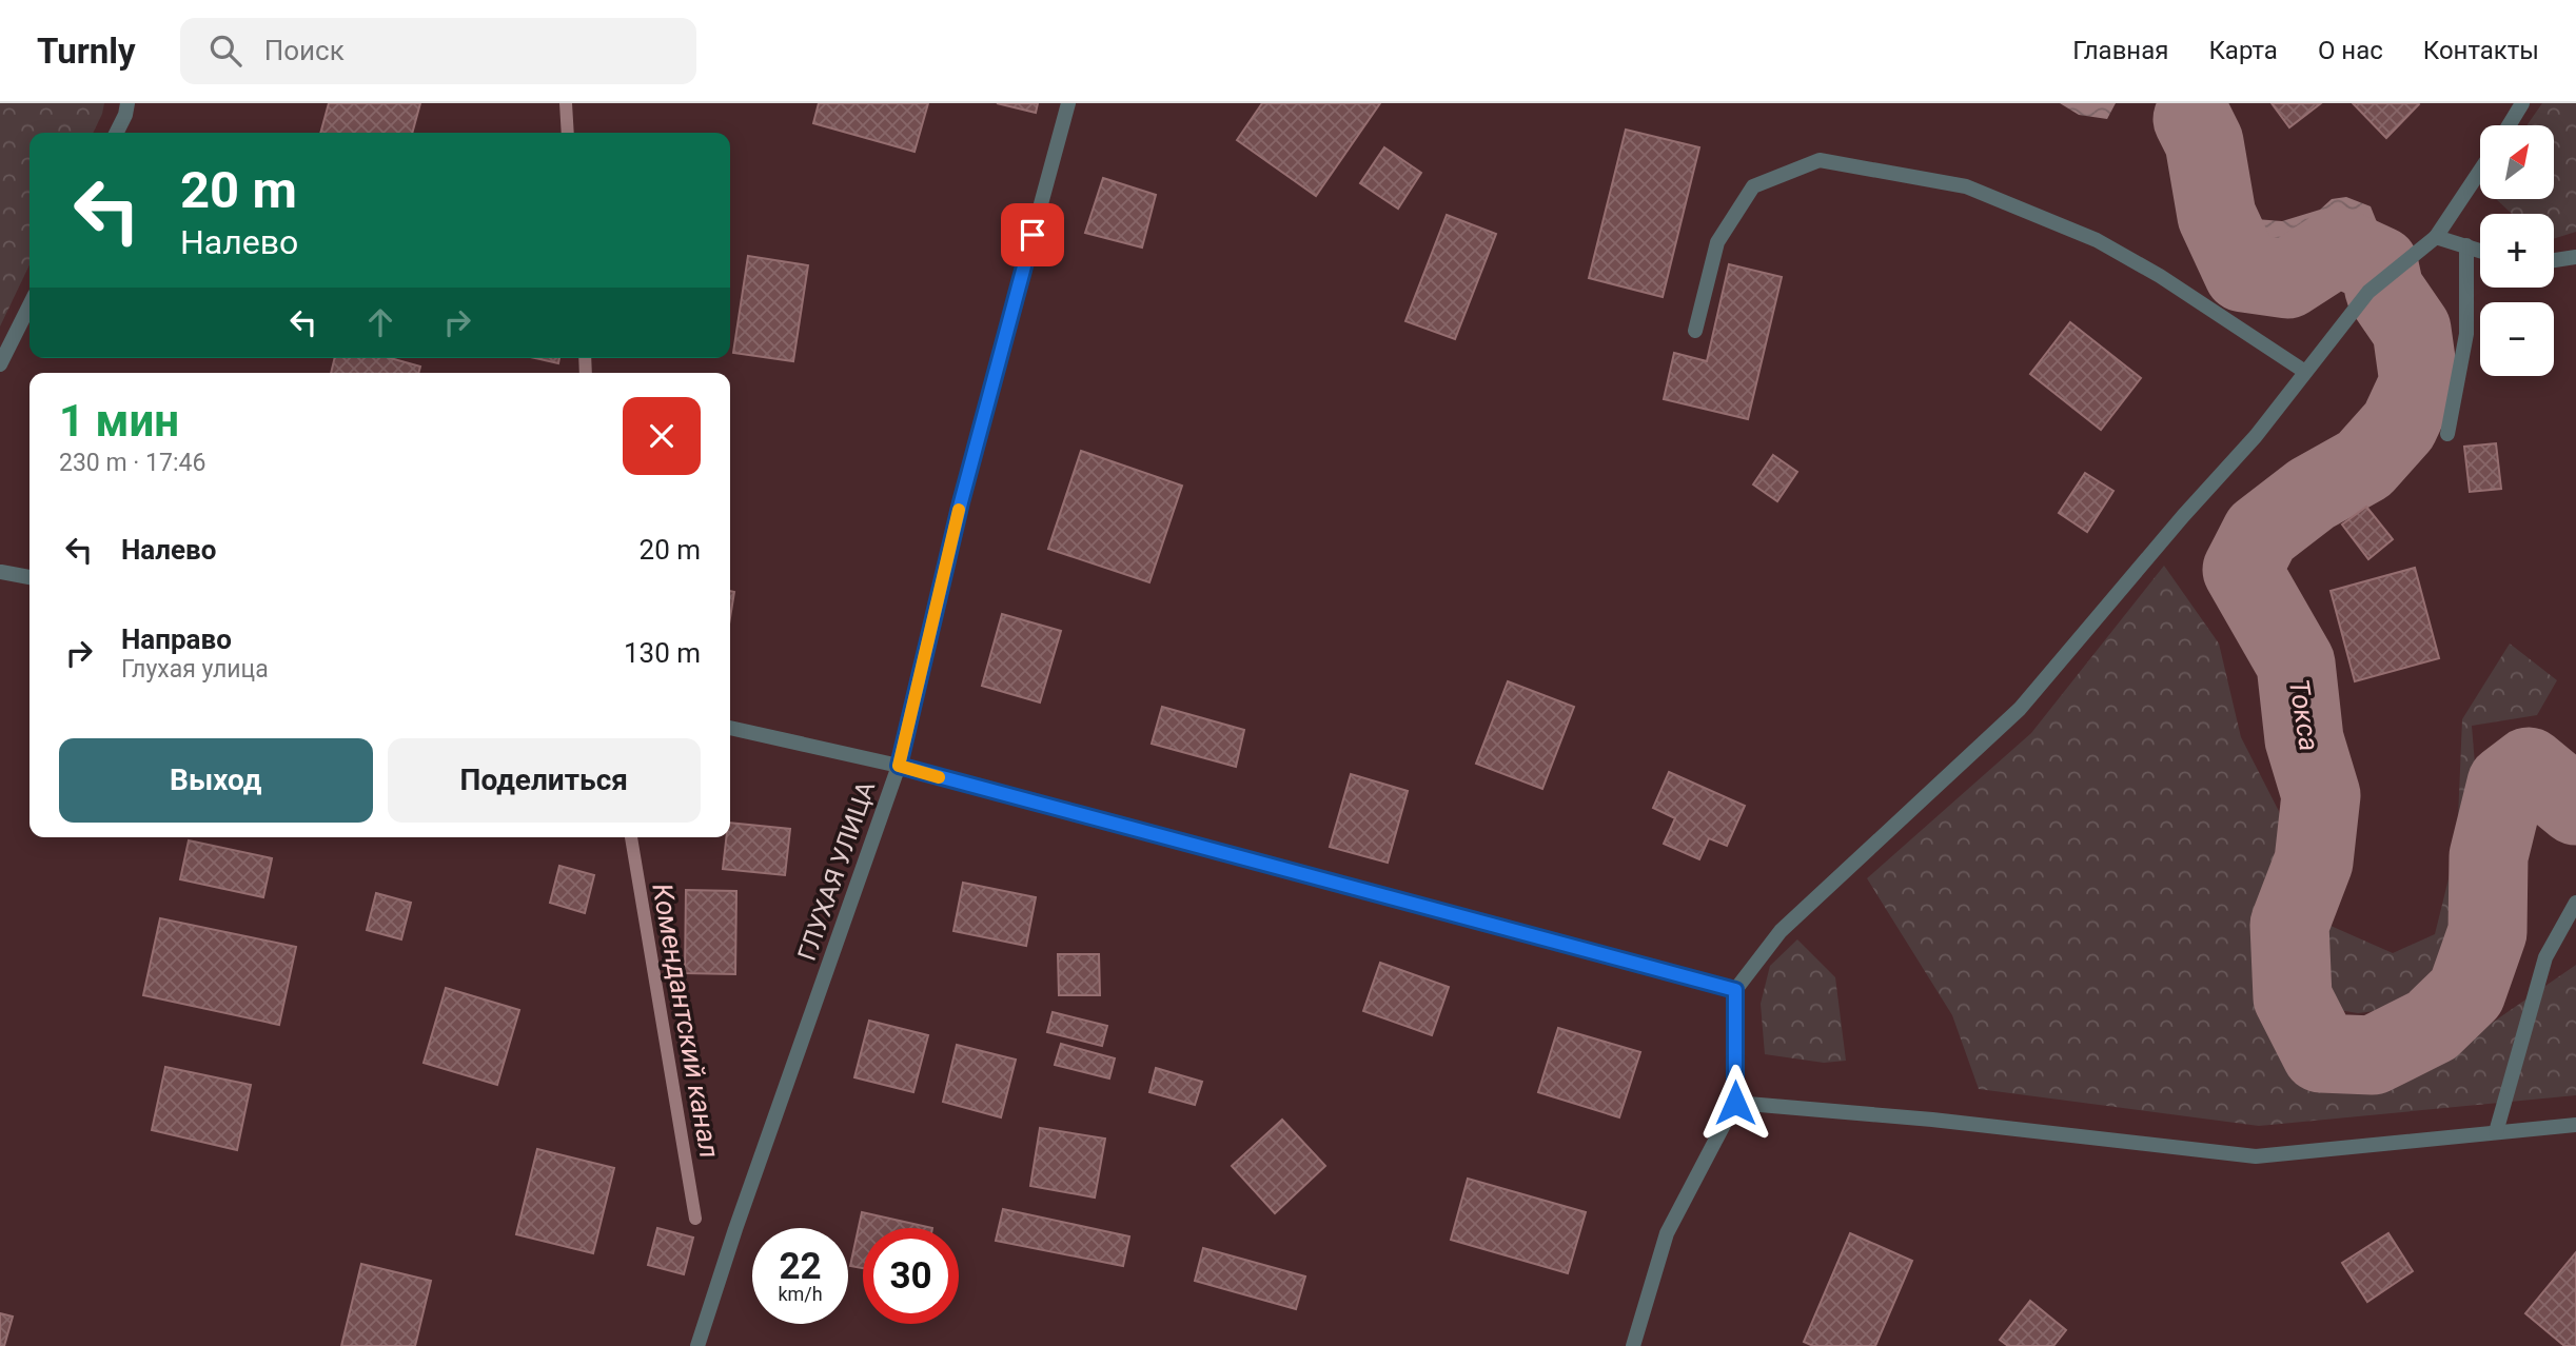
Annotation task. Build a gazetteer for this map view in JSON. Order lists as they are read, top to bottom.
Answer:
{
  "streets": {
    "street": ["ГЛУХАЯ УЛИЦА"]
  },
  "water": ["Токса", "Комендантский канал"],
  "north": "top right",
  "page": {
    "header": "Turnly",
    "search": "Поиск",
    "nav": [
      "Главная",
      "Карта",
      "О нас",
      "Контакты"
    ],
    "map_buttons": ["+", "−"],
    "turn": ["20 m", "Налево"],
    "heading": ["1 мин", "230 m · 17:46"],
    "list": [
      {
        "name": "Налево",
        "value": "20 m"
      },
      {
        "name": "Направо",
        "note": "Глухая улица",
        "value": "130 m"
      }
    ],
    "buttons": ["Выход", "Поделиться"],
    "speed": "22 km/h",
    "limit": "30"
  }
}
